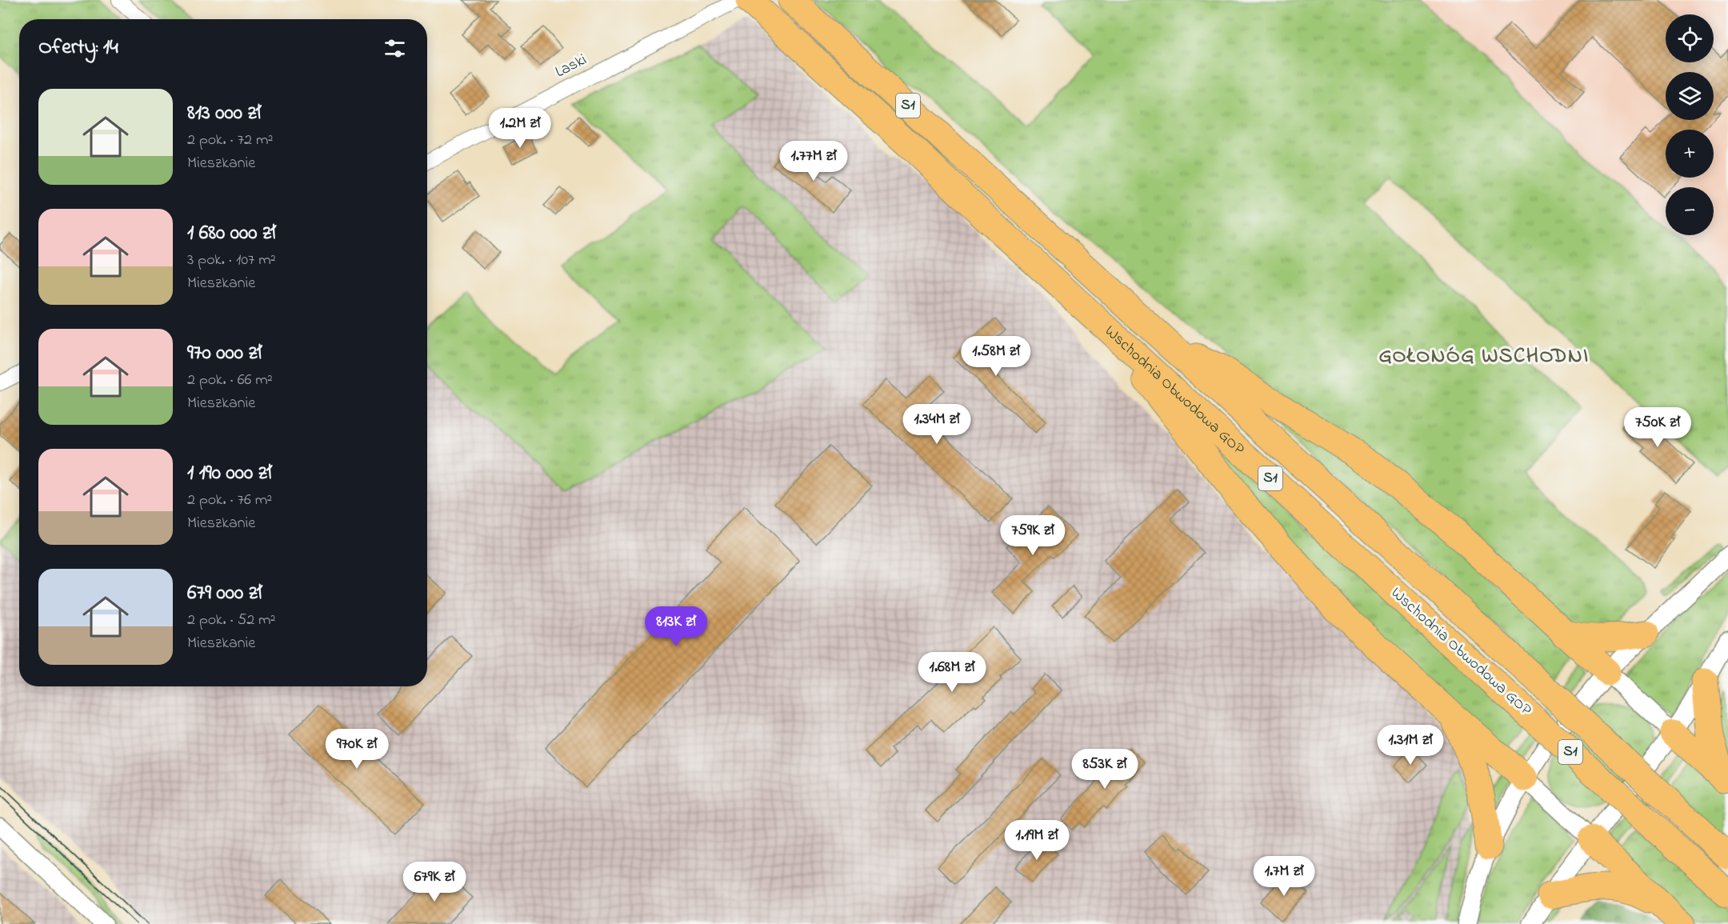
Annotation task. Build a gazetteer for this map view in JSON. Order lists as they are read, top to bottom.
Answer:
{
  "streets": {
    "highway": ["S1", "Wschodnia Obwodowa GOP"],
    "street": ["Laski"]
  },
  "districts": ["GOŁONÓG WSCHODNI"],
  "page": {
    "map_buttons": ["+", "−"],
    "heading": "Oferty: 14",
    "list": [
      {
        "name": "813 000 zł",
        "note": "2 pok. · 72 m² · Mieszkanie"
      },
      {
        "name": "1 680 000 zł",
        "note": "3 pok. · 107 m² · Mieszkanie"
      },
      {
        "name": "970 000 zł",
        "note": "2 pok. · 66 m² · Mieszkanie"
      },
      {
        "name": "1 190 000 zł",
        "note": "2 pok. · 76 m² · Mieszkanie"
      },
      {
        "name": "679 000 zł",
        "note": "2 pok. · 52 m² · Mieszkanie"
      }
    ],
    "price": [
      "1.2M zł",
      "1.77M zł",
      "1.58M zł",
      "1.34M zł",
      "750K zł",
      "759K zł",
      "813K zł",
      "1.68M zł",
      "1.31M zł",
      "970K zł",
      "853K zł",
      "1.19M zł",
      "1.7M zł",
      "679K zł"
    ]
  }
}
